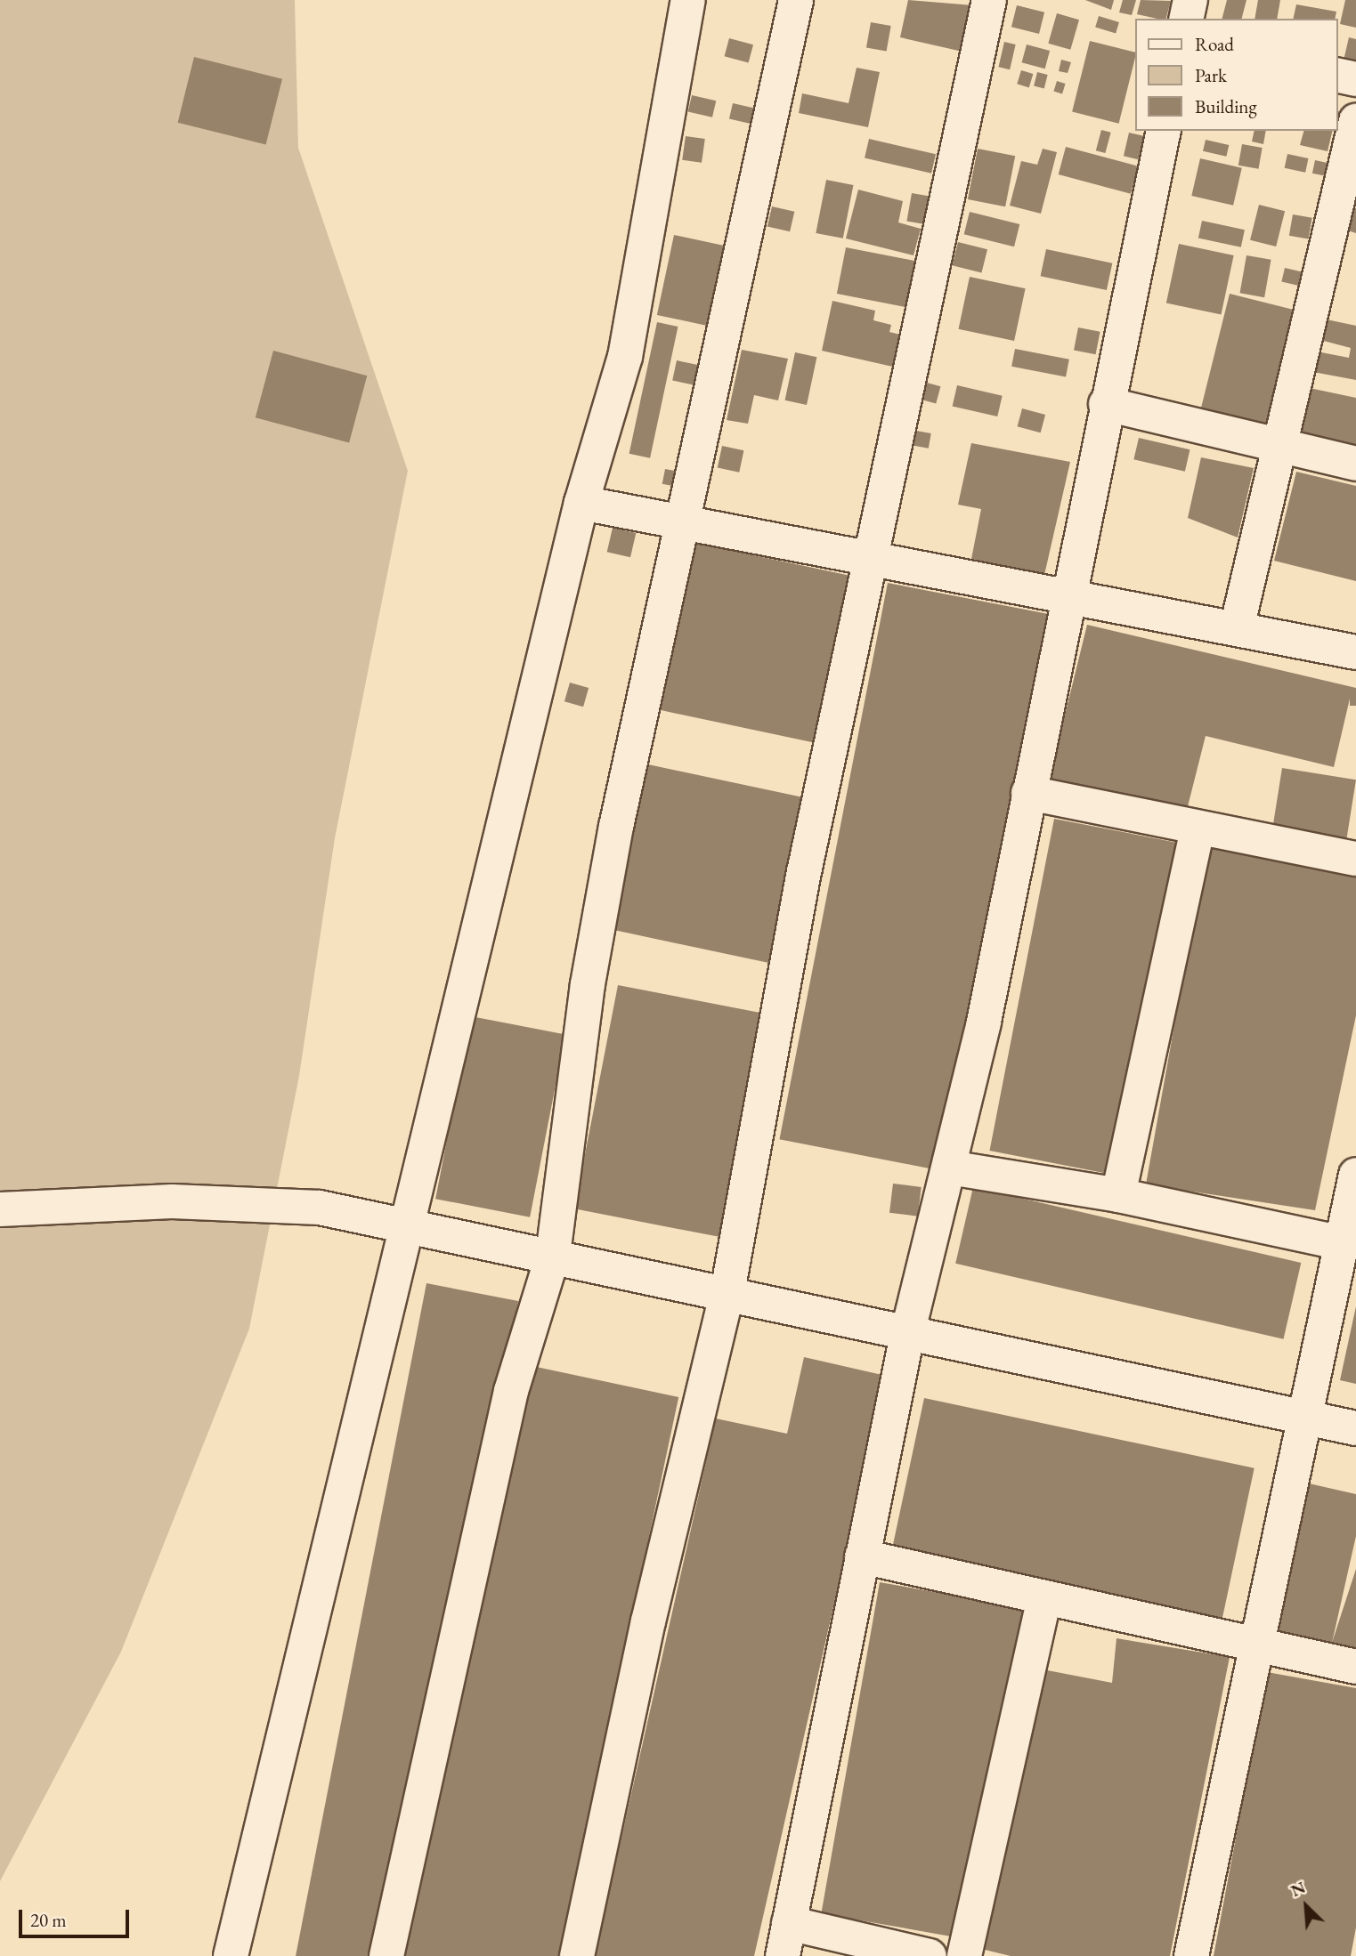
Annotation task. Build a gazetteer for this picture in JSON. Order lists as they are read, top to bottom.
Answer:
{
  "legend": ["Road", "Park", "Building"],
  "scale_bar": "20 m",
  "north": "top left"
}
